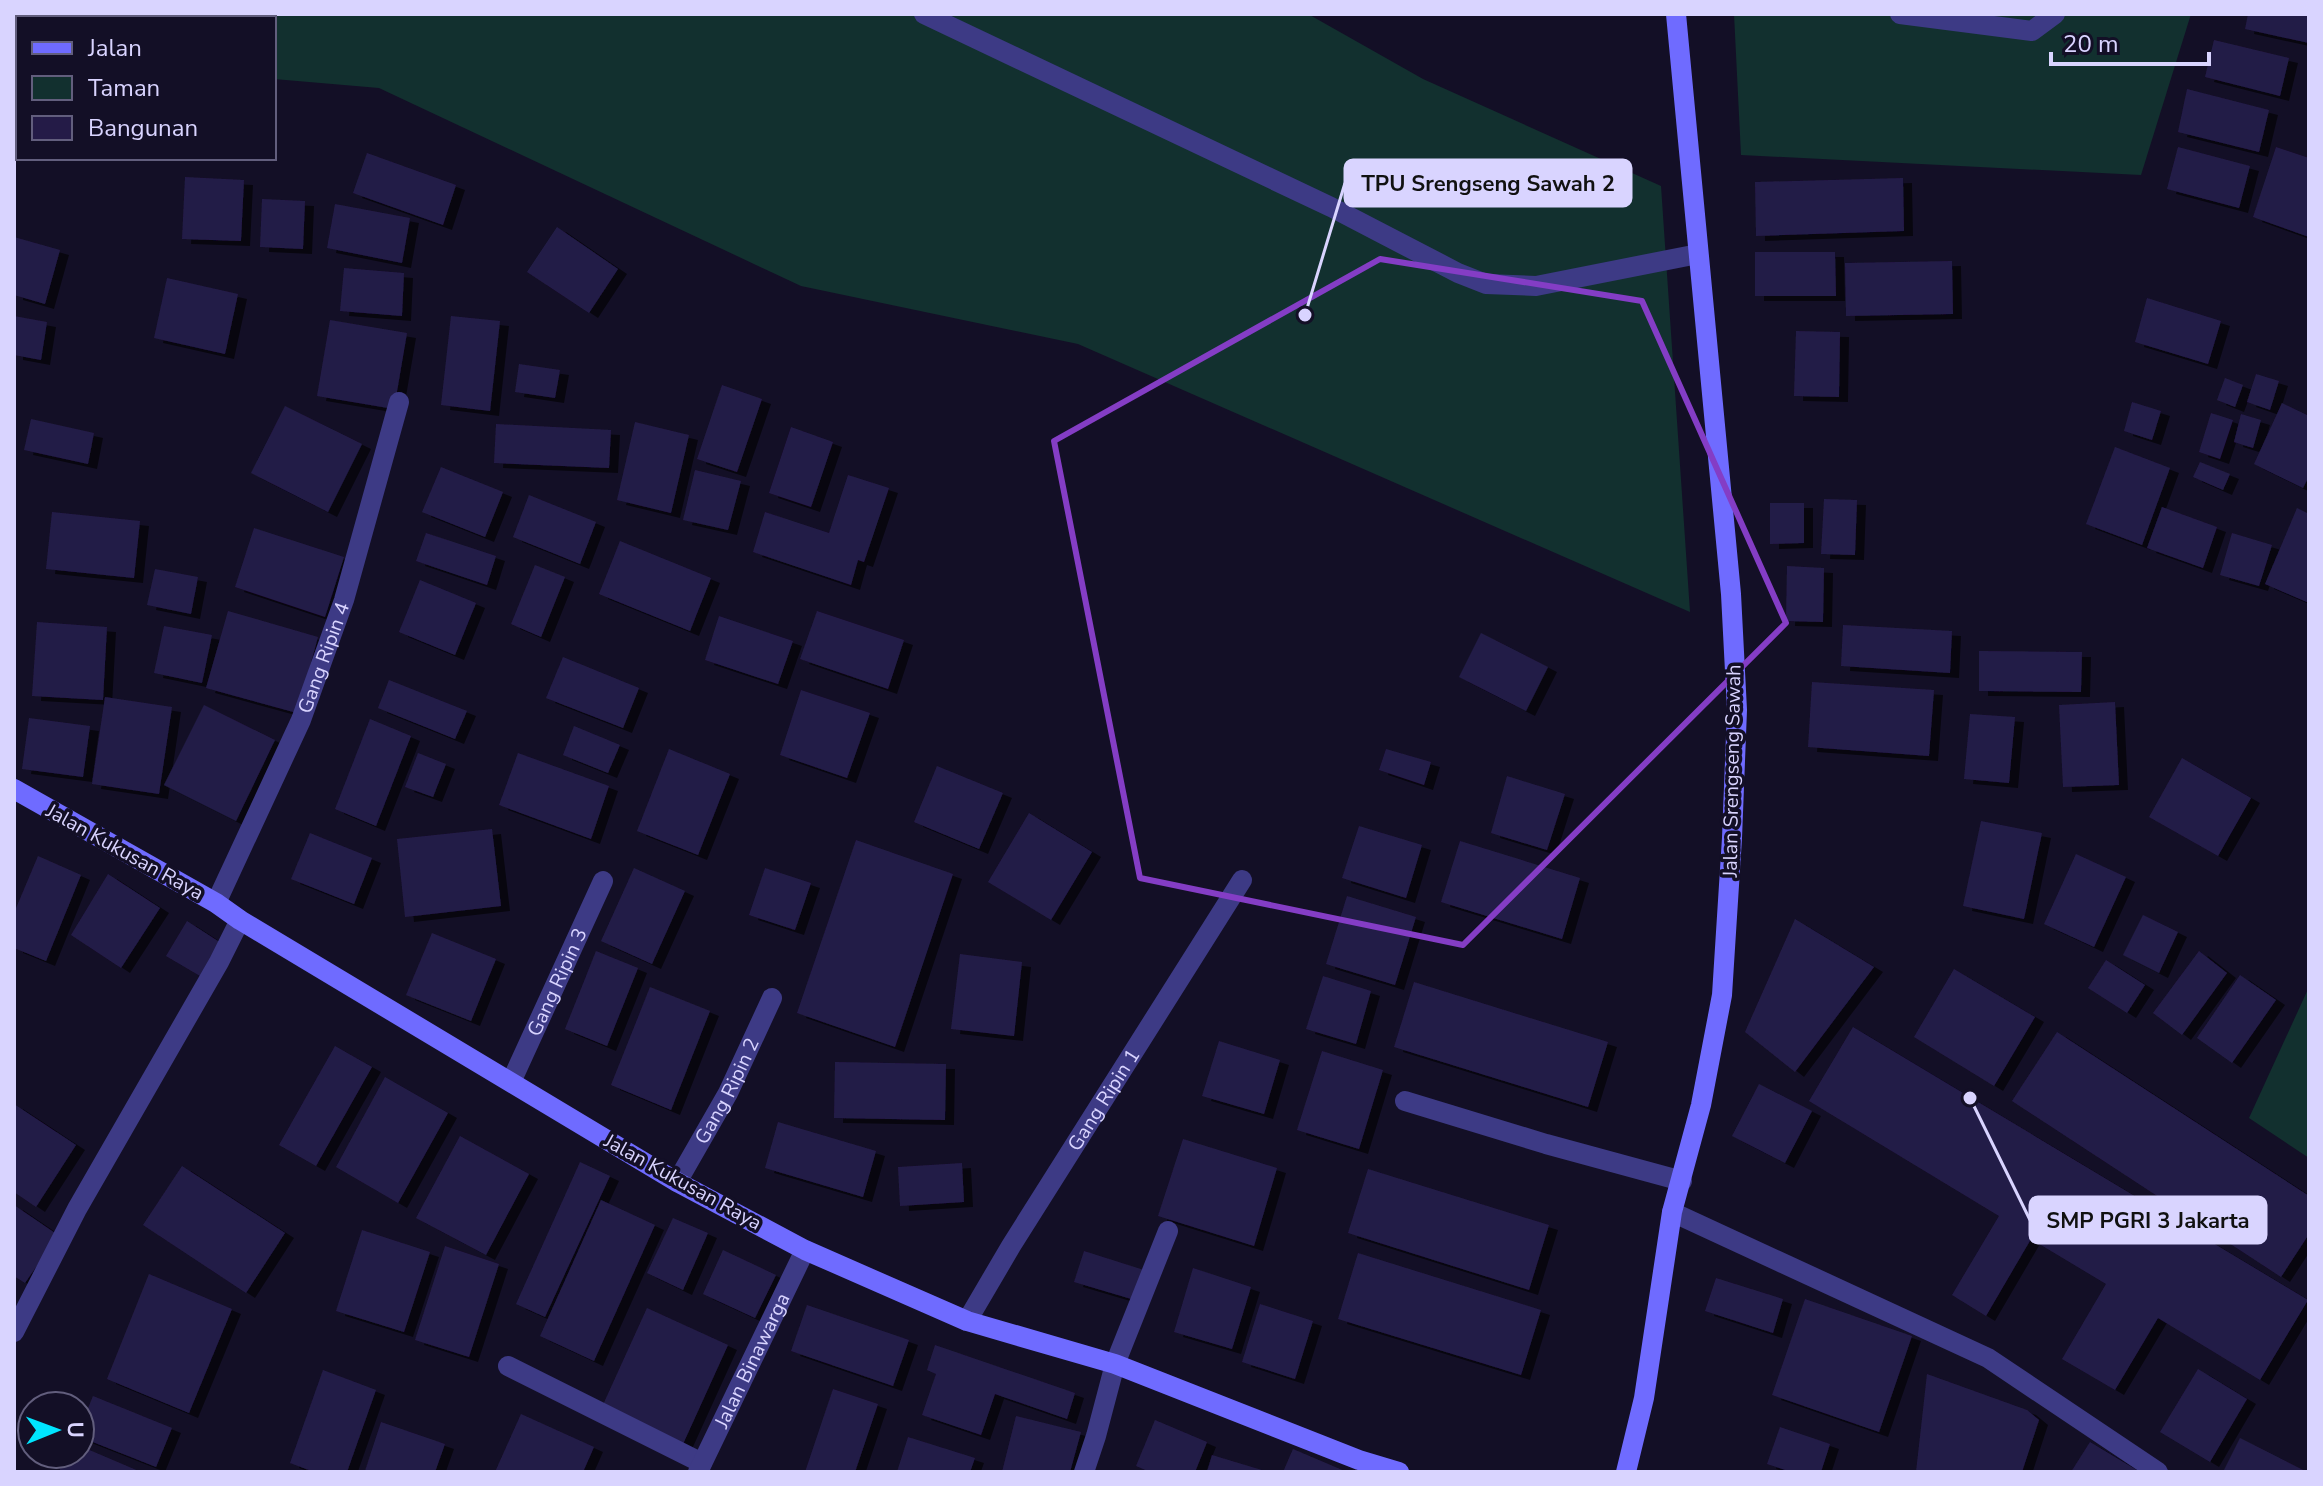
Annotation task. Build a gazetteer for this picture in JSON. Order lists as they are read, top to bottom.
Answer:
{
  "streets": {
    "street": [
      "Gang Ripin 4",
      "Jalan Srengseng Sawah",
      "Jalan Kukusan Raya",
      "Gang Ripin 3",
      "Gang Ripin 2",
      "Gang Ripin 1",
      "Jalan Binawarga"
    ]
  },
  "crossings": [
    ["Gang Ripin 4", "Jalan Kukusan Raya"],
    ["Jalan Kukusan Raya", "Gang Ripin 3"],
    ["Jalan Kukusan Raya", "Gang Ripin 2"],
    ["Jalan Kukusan Raya", "Gang Ripin 1"],
    ["Jalan Kukusan Raya", "Jalan Binawarga"]
  ],
  "places": ["TPU Srengseng Sawah 2", "SMP PGRI 3 Jakarta"],
  "legend": ["Jalan", "Taman", "Bangunan"],
  "scale_bar": "20 m",
  "north": "right"
}
